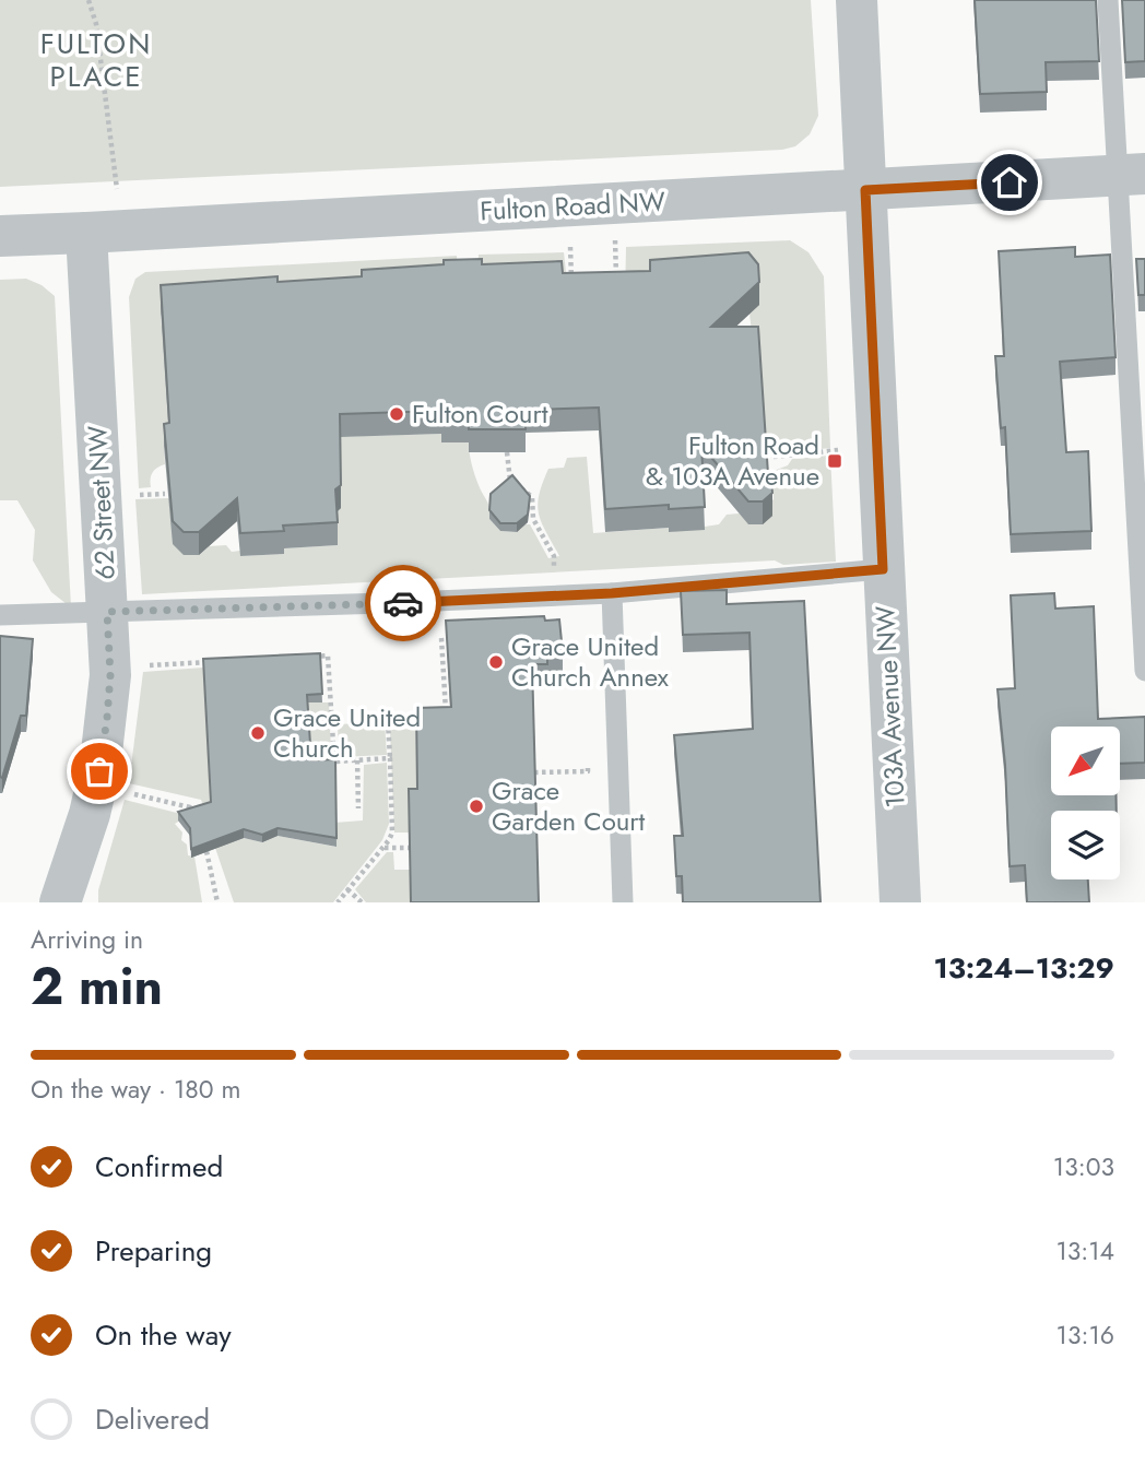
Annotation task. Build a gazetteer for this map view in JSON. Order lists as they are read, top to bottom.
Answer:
{
  "streets": {
    "street": ["Fulton Road NW", "62 Street NW", "103A Avenue NW"]
  },
  "crossings": [
    ["Fulton Road NW", "62 Street NW"],
    ["Fulton Road NW", "103A Avenue NW"]
  ],
  "districts": ["FULTON PLACE"],
  "places": {
    "other": [
      "Fulton Court",
      "Grace United Church Annex",
      "Grace United Church",
      "Grace Garden Court"
    ],
    "transit": ["Fulton Road & 103A Avenue"]
  },
  "north": "bottom left",
  "page": {
    "heading": ["2 min", "Arriving in", "13:24–13:29"],
    "bar": "On the way · 180 m",
    "list": [
      ["Confirmed", "13:03"],
      ["Preparing", "13:14"],
      ["On the way", "13:16"],
      "Delivered"
    ]
  }
}
